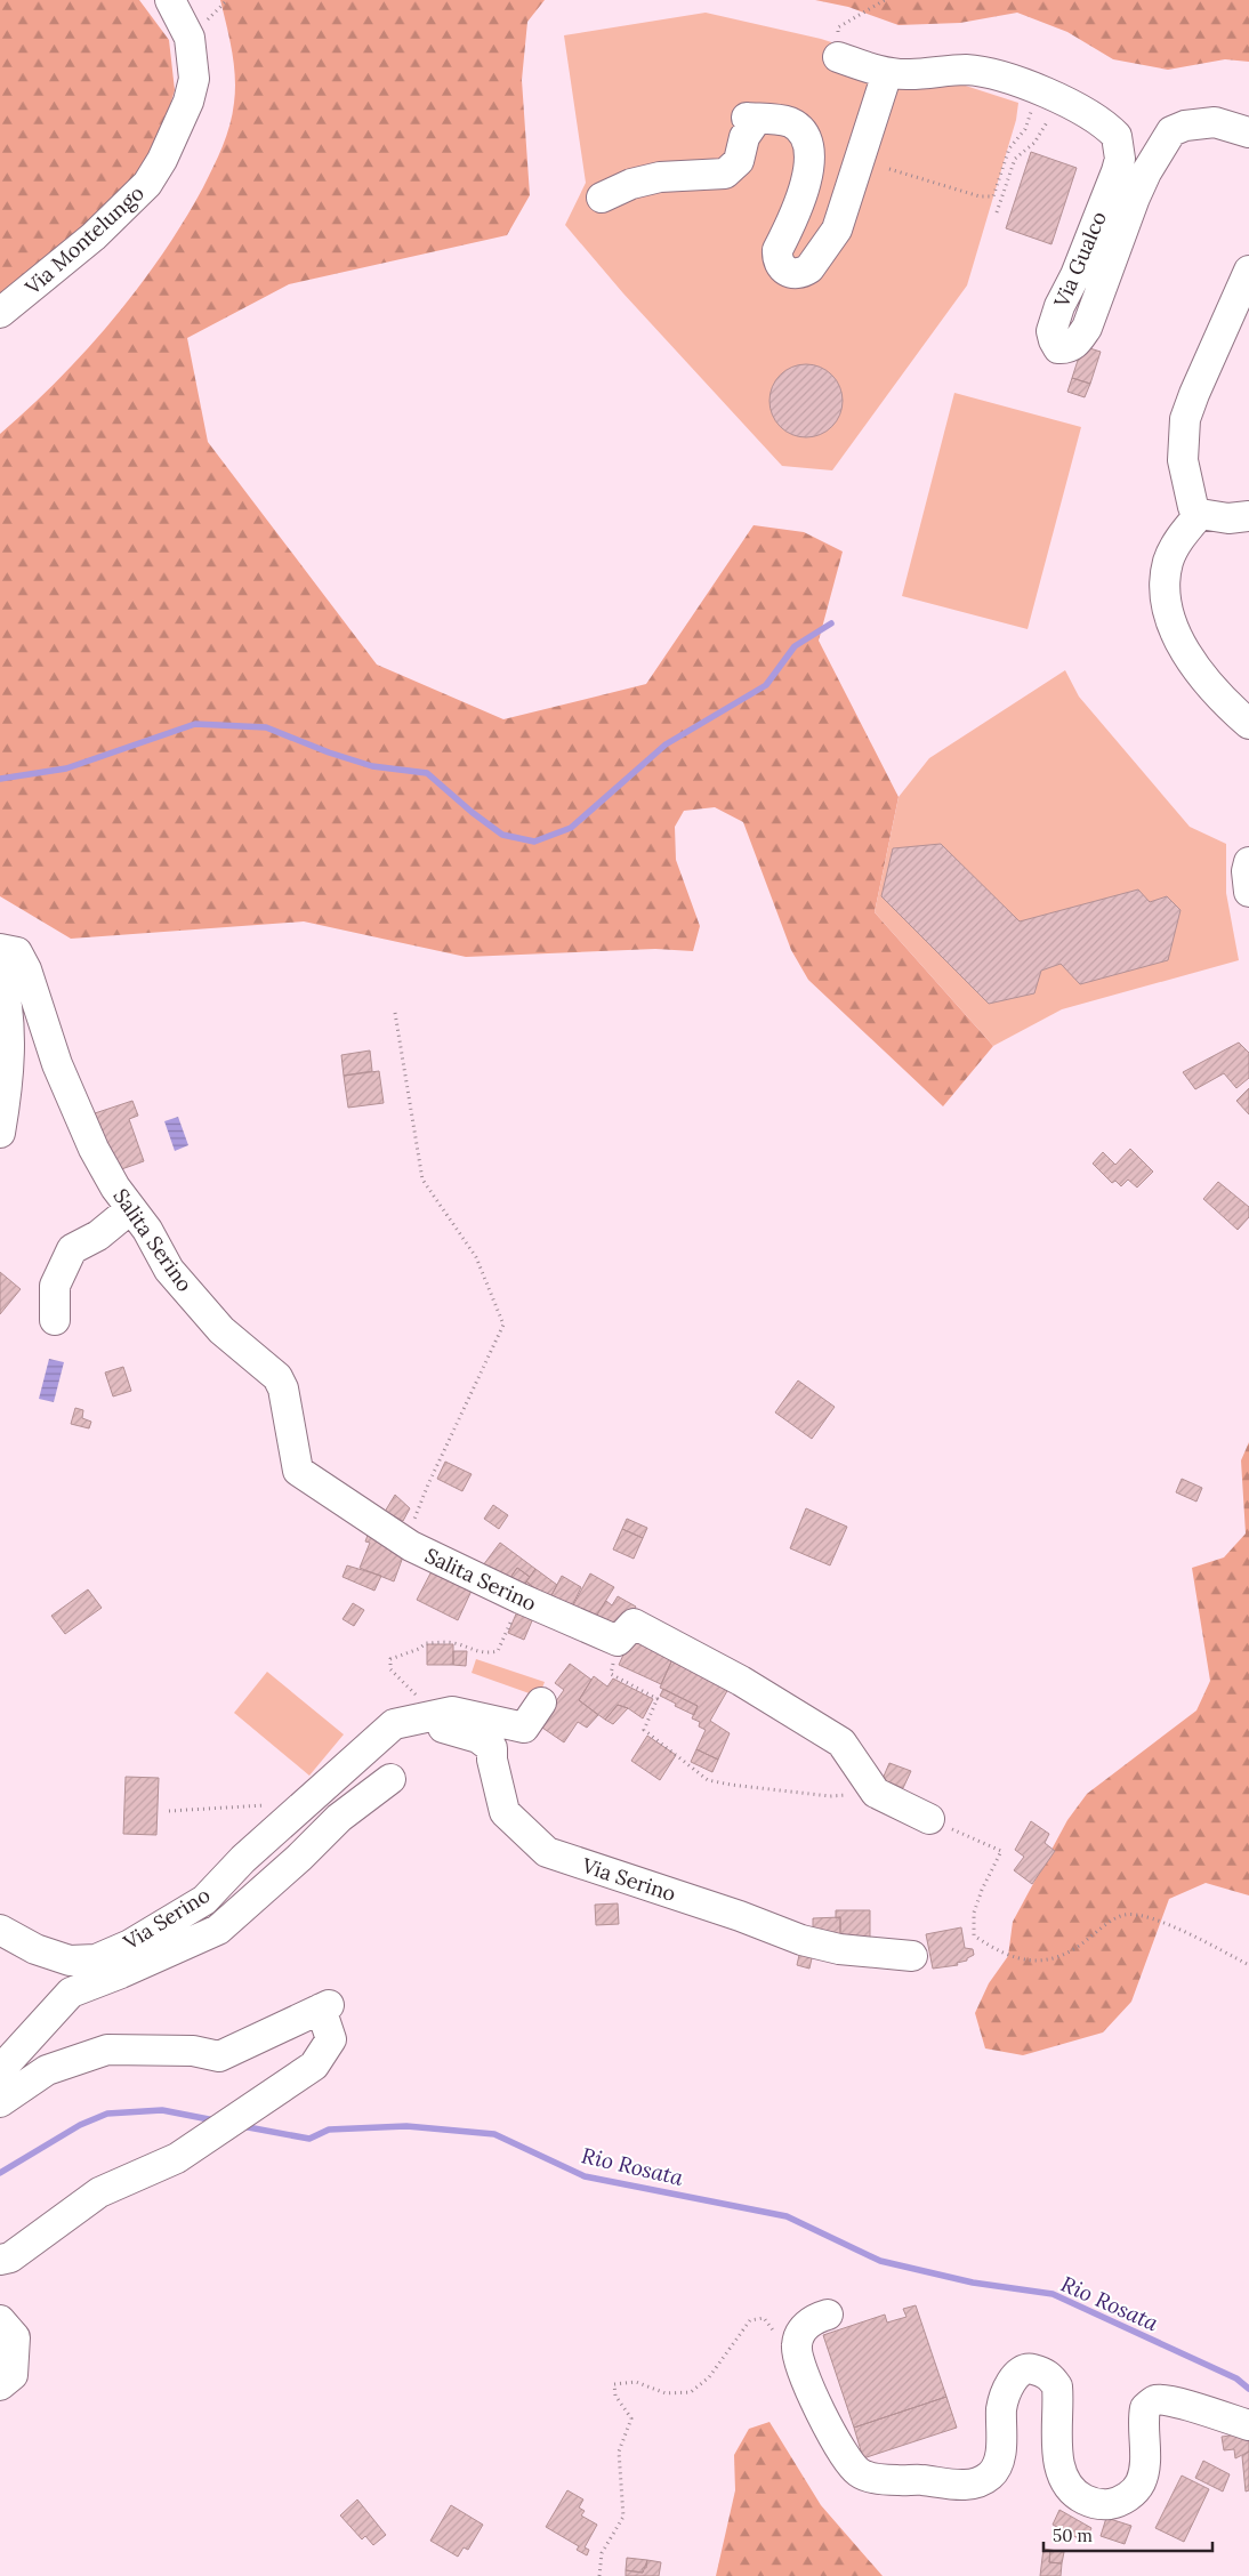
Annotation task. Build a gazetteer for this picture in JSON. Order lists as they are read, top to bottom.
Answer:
{
  "streets": {
    "street": [
      "Via Montelungo",
      "Via Gualco",
      "Salita Serino",
      "Via Serino"
    ]
  },
  "water": ["Rio Rosata"],
  "scale_bar": "50 m"
}
